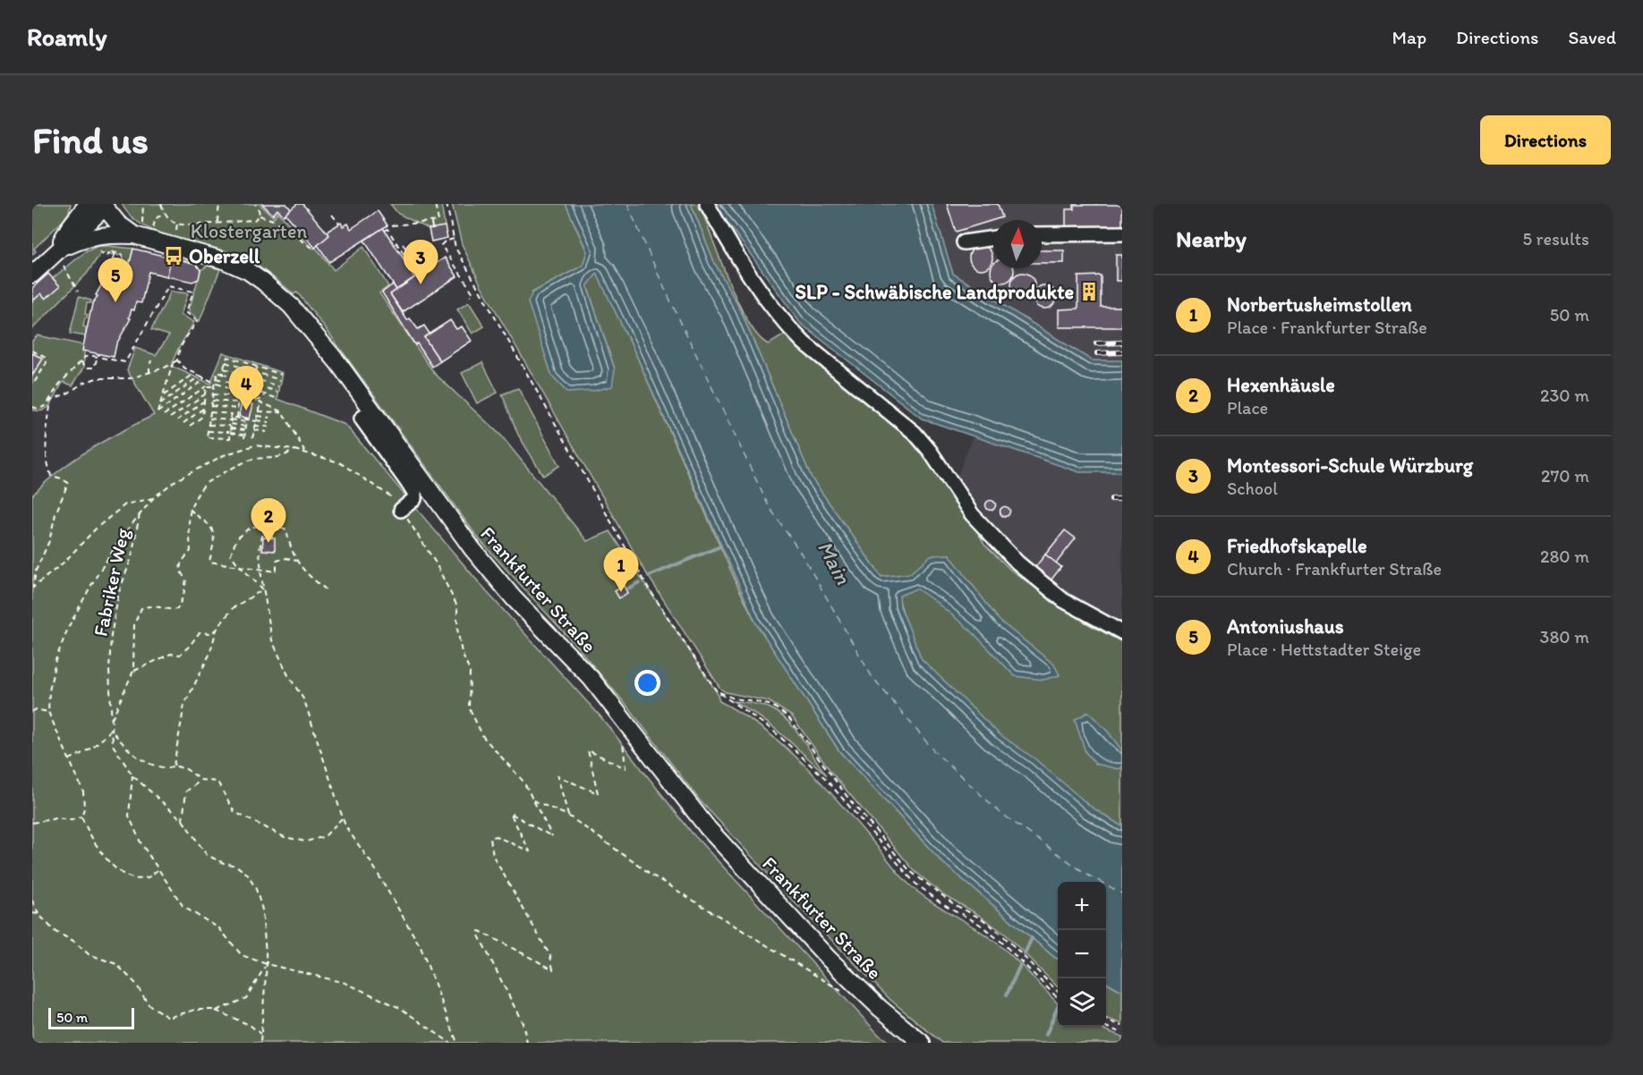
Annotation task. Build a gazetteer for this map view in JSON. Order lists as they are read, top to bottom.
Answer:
{
  "streets": {
    "main road": ["Frankfurter Straße"],
    "path": ["Fabriker Weg"]
  },
  "water": ["Main"],
  "parks": ["Klostergarten"],
  "places": {
    "bus stop": ["Oberzell"],
    "building": ["SLP - Schwäbische Landprodukte"]
  },
  "scale_bar": "50 m",
  "north": "top",
  "page": {
    "header": "Roamly",
    "nav": ["Map", "Directions", "Saved"],
    "buttons": "Directions",
    "title": "Find us",
    "heading": ["Nearby", "5 results"],
    "pins": [
      "3",
      "5",
      "4",
      "2",
      "1"
    ],
    "list": [
      {
        "mark": "1",
        "name": "Norbertusheimstollen",
        "note": "Place · Frankfurter Straße",
        "value": "50 m"
      },
      {
        "mark": "2",
        "name": "Hexenhäusle",
        "note": "Place",
        "value": "230 m"
      },
      {
        "mark": "3",
        "name": "Montessori-Schule Würzburg",
        "note": "School",
        "value": "270 m"
      },
      {
        "mark": "4",
        "name": "Friedhofskapelle",
        "note": "Church · Frankfurter Straße",
        "value": "280 m"
      },
      {
        "mark": "5",
        "name": "Antoniushaus",
        "note": "Place · Hettstadter Steige",
        "value": "380 m"
      }
    ],
    "map_buttons": ["+", "−"],
    "scale": "50 m"
  }
}
